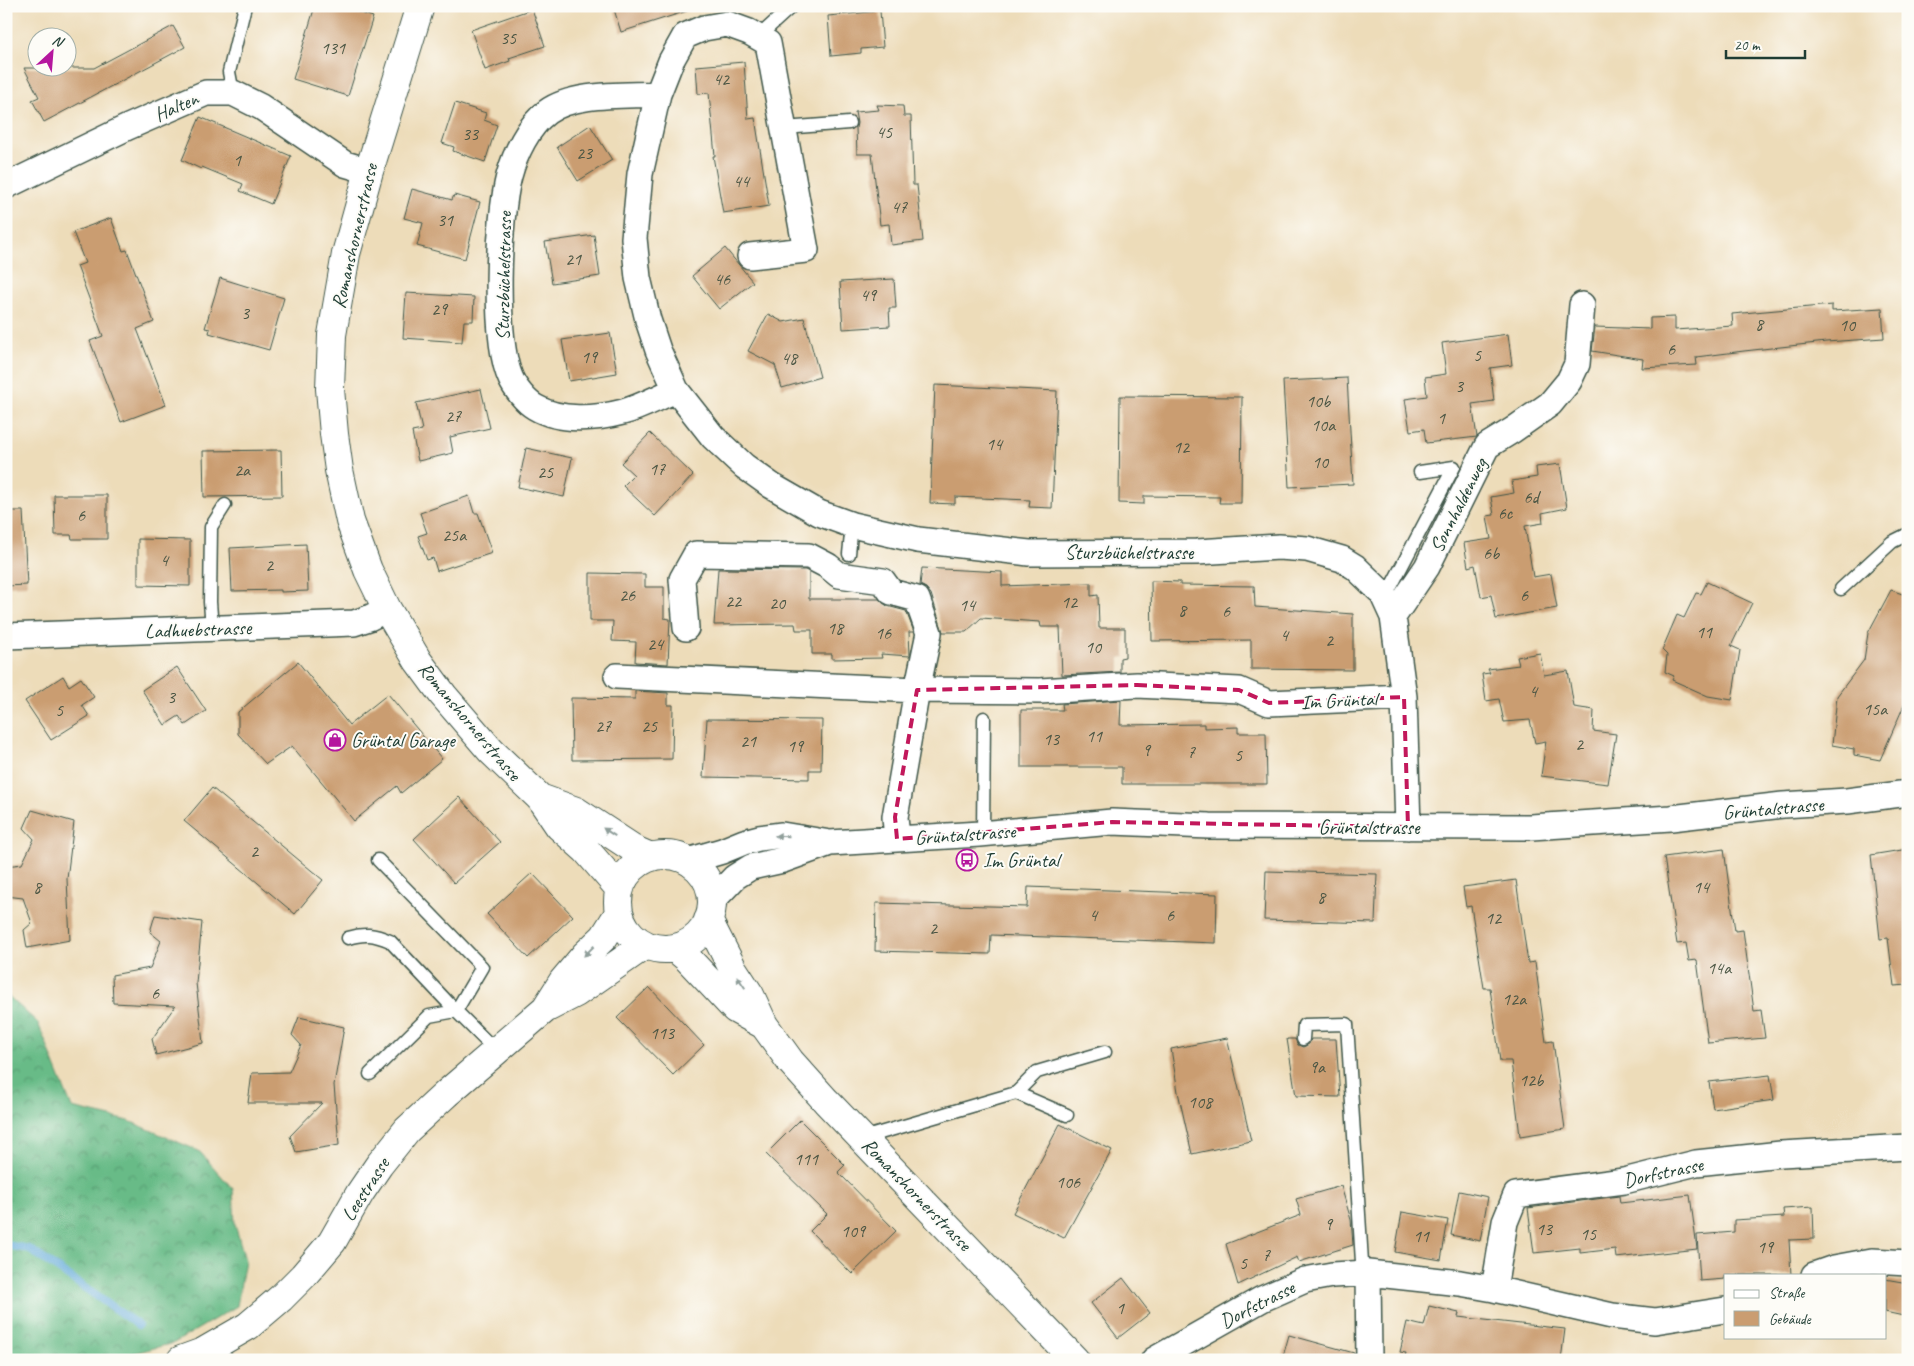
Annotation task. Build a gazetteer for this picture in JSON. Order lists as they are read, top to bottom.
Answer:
{
  "streets": {
    "main road": ["Romanshornerstrasse", "Leestrasse"],
    "street": [
      "Halten",
      "Sturzbüchelstrasse",
      "Sonnhaldenweg",
      "Ladhuebstrasse",
      "Im Grüntal",
      "Grüntalstrasse",
      "Dorfstrasse"
    ]
  },
  "crossings": [
    ["Halten", "Romanshornerstrasse"],
    ["Romanshornerstrasse", "Ladhuebstrasse"],
    ["Romanshornerstrasse", "Grüntalstrasse"],
    ["Romanshornerstrasse", "Leestrasse"],
    ["Sturzbüchelstrasse", "Sonnhaldenweg"],
    ["Grüntalstrasse", "Leestrasse"]
  ],
  "places": {
    "shop": ["Grüntal Garage"],
    "bus stop": ["Im Grüntal"]
  },
  "house_numbers": [
    "35",
    "131",
    "42",
    "45",
    "33",
    "23",
    "1",
    "44",
    "47",
    "31",
    "21",
    "46",
    "49",
    "29",
    "3",
    "8",
    "10",
    "6",
    "5",
    "19",
    "48",
    "3",
    "10b",
    "27",
    "1",
    "10a",
    "14",
    "12",
    "10",
    "17",
    "2a",
    "25",
    "6d",
    "6c",
    "6",
    "25a",
    "6b",
    "4",
    "2",
    "26",
    "6",
    "22",
    "12",
    "20",
    "14",
    "8",
    "6",
    "18",
    "11",
    "16",
    "4",
    "2",
    "24",
    "10",
    "4",
    "3",
    "15a",
    "5",
    "27",
    "25",
    "11",
    "13",
    "21",
    "2",
    "19",
    "9",
    "7",
    "5",
    "2",
    "8",
    "14",
    "8",
    "4",
    "6",
    "12",
    "2",
    "14a",
    "6",
    "12a",
    "113",
    "9a",
    "12b",
    "108",
    "111",
    "106",
    "9",
    "13",
    "109",
    "15",
    "11",
    "19",
    "7",
    "5",
    "1"
  ],
  "legend": ["Straße", "Gebäude"],
  "scale_bar": "20 m",
  "north": "top right"
}
